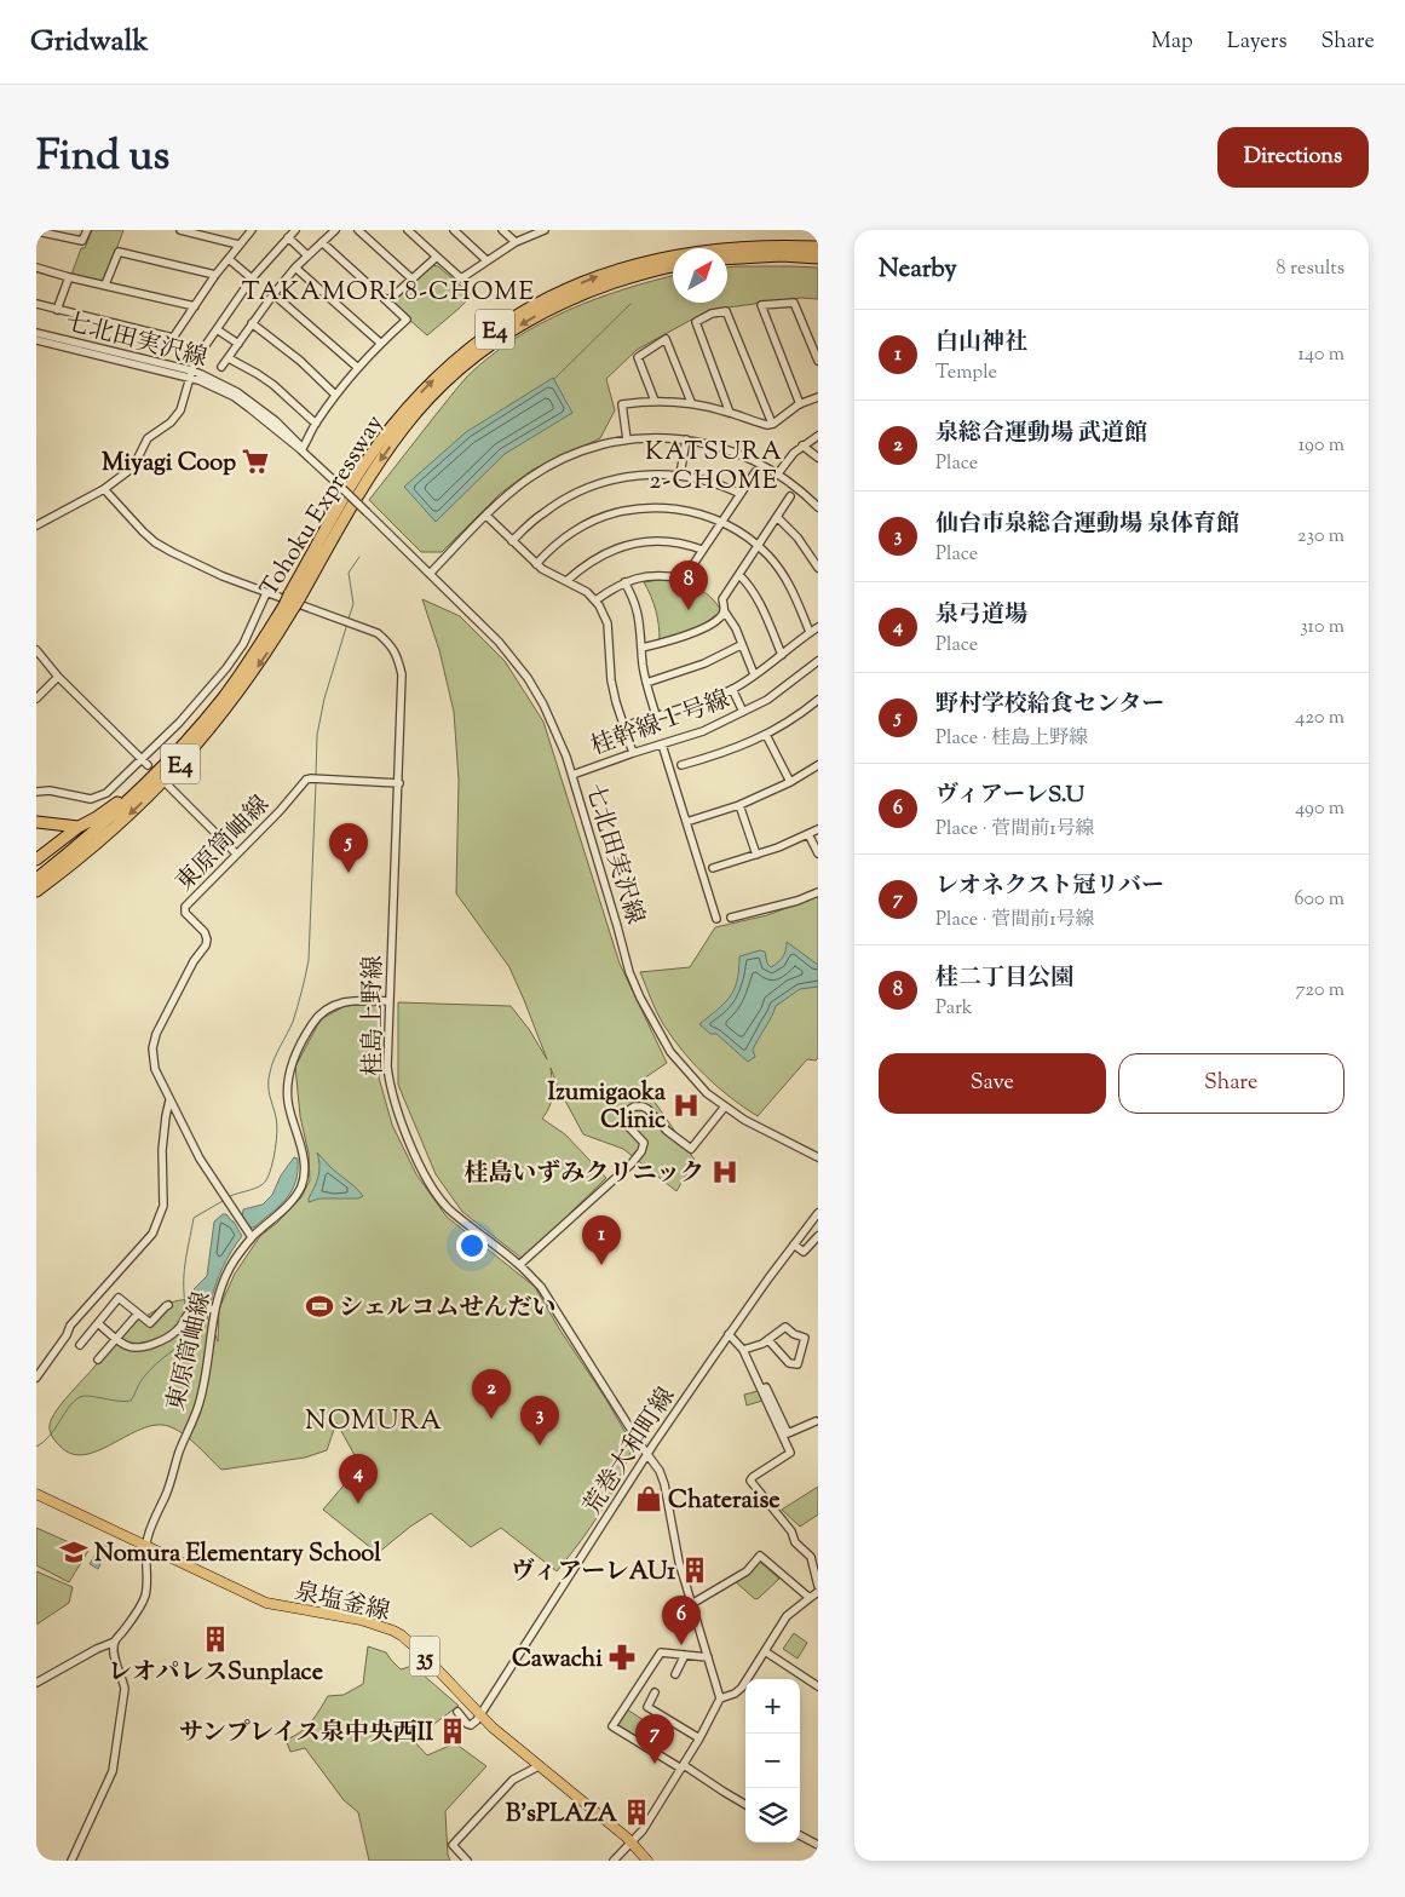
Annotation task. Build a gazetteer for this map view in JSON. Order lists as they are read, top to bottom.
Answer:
{
  "streets": {
    "highway": ["E4", "Tohoku Expressway"],
    "main road": ["泉塩釜線", "35"],
    "street": [
      "七北田実沢線",
      "桂幹線１号線",
      "東原筒岫線",
      "桂島上野線",
      "荒巻大和町線"
    ]
  },
  "crossings": [
    ["七北田実沢線", "桂幹線１号線"],
    ["東原筒岫線", "桂島上野線"],
    ["東原筒岫線", "泉塩釜線"],
    ["桂島上野線", "荒巻大和町線"],
    ["荒巻大和町線", "泉塩釜線"]
  ],
  "districts": ["TAKAMORI 8-CHOME", "KATSURA 2-CHOME", "NOMURA"],
  "places": {
    "supermarket": ["Miyagi Coop"],
    "hospital": ["Izumigaoka Clinic", "桂島いずみクリニック"],
    "sports": ["シェルコムせんだい"],
    "shop": ["Chateraise"],
    "school or university": ["Nomura Elementary School"],
    "building": [
      "ヴィアーレAU1",
      "レオパレスSunplace",
      "サンプレイス泉中央西II",
      "B'sPLAZA"
    ],
    "pharmacy": ["Cawachi"]
  },
  "north": "top right",
  "page": {
    "header": "Gridwalk",
    "nav": ["Map", "Layers", "Share"],
    "title": "Find us",
    "buttons": [
      "Directions",
      ["Save", "Share"]
    ],
    "heading": ["Nearby", "8 results"],
    "list": [
      {
        "mark": "1",
        "name": "白山神社",
        "note": "Temple",
        "value": "140 m"
      },
      {
        "mark": "2",
        "name": "泉総合運動場 武道館",
        "note": "Place",
        "value": "190 m"
      },
      {
        "mark": "3",
        "name": "仙台市泉総合運動場 泉体育館",
        "note": "Place",
        "value": "230 m"
      },
      {
        "mark": "4",
        "name": "泉弓道場",
        "note": "Place",
        "value": "310 m"
      },
      {
        "mark": "5",
        "name": "野村学校給食センター",
        "note": "Place · 桂島上野線",
        "value": "420 m"
      },
      {
        "mark": "6",
        "name": "ヴィアーレS.U",
        "note": "Place · 菅間前1号線",
        "value": "490 m"
      },
      {
        "mark": "7",
        "name": "レオネクスト冠リバー",
        "note": "Place · 菅間前1号線",
        "value": "600 m"
      },
      {
        "mark": "8",
        "name": "桂二丁目公園",
        "note": "Park",
        "value": "720 m"
      }
    ],
    "pins": [
      "8",
      "5",
      "1",
      "2",
      "3",
      "4",
      "6",
      "7"
    ],
    "map_buttons": ["+", "−"]
  }
}
